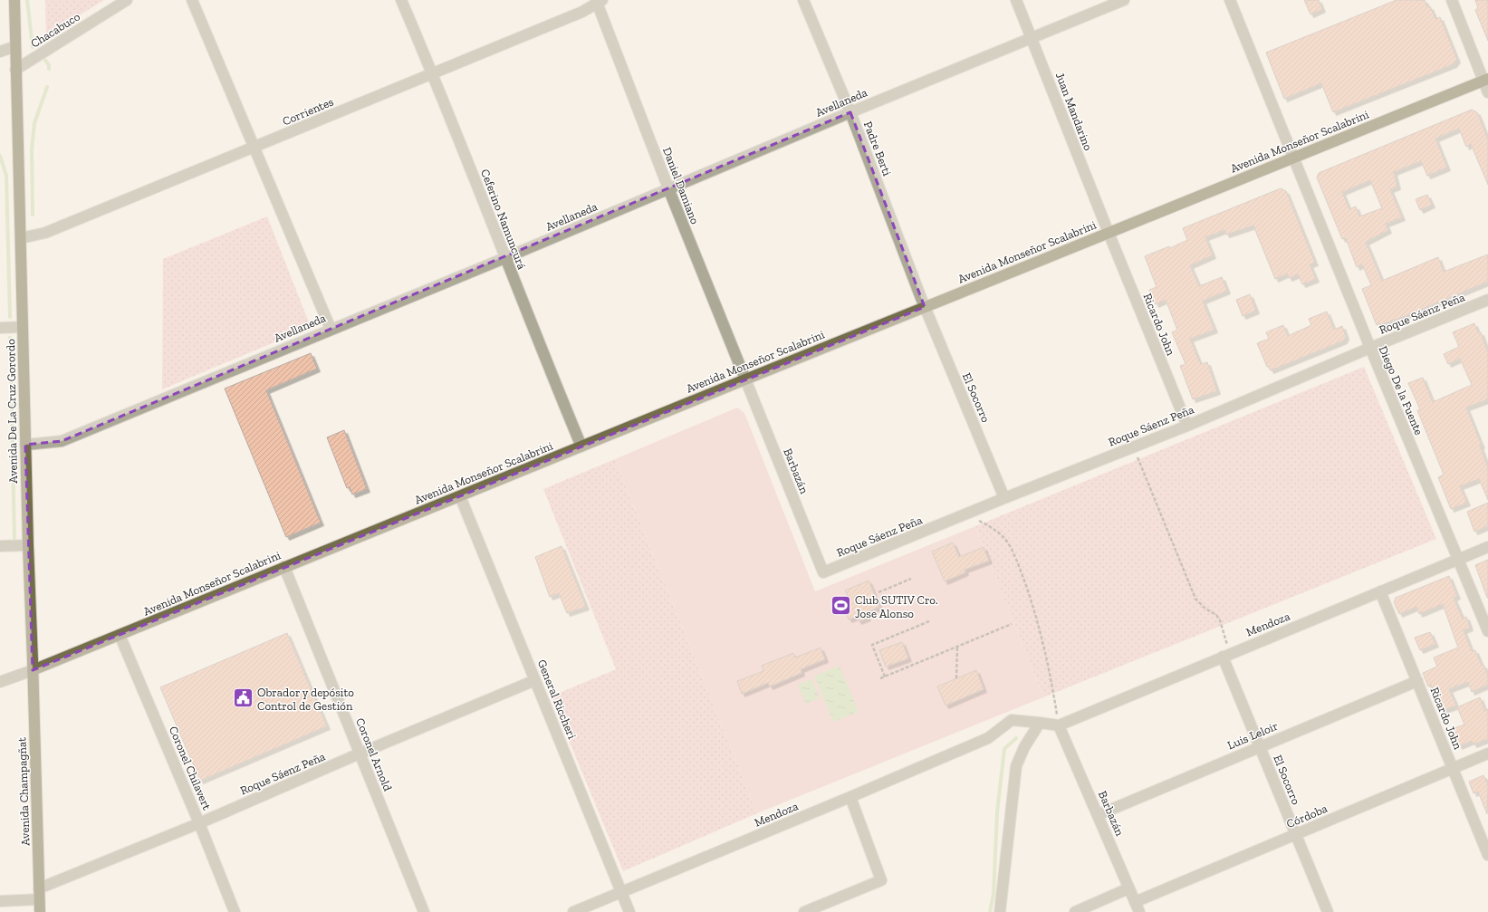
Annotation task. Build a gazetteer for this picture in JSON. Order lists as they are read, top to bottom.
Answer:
{
  "streets": {
    "main road": ["Avenida Monseñor Scalabrini", "Avenida De La Cruz Gorordo", "Avenida Champagñat"],
    "street": [
      "Chacabuco",
      "Avellaneda",
      "Corrientes",
      "Juan Mandarino",
      "Padre Berti",
      "Daniel Damiano",
      "Ceferino Namuncurá",
      "Roque Sáenz Peña",
      "Ricardo John",
      "Diego De la Fuente",
      "El Socorro",
      "Barbazán",
      "Mendoza",
      "General Riccheri",
      "Luis Leloir",
      "Coronel Arnold",
      "Coronel Chilavert",
      "Córdoba"
    ]
  },
  "crossings": [
    ["Chacabuco", "Avenida De La Cruz Gorordo"],
    ["Avellaneda", "Juan Mandarino"],
    ["Avellaneda", "Padre Berti"],
    ["Avellaneda", "Daniel Damiano"],
    ["Avellaneda", "Ceferino Namuncurá"],
    ["Avellaneda", "Avenida De La Cruz Gorordo"],
    ["Corrientes", "Daniel Damiano"],
    ["Corrientes", "Ceferino Namuncurá"],
    ["Corrientes", "Avenida De La Cruz Gorordo"],
    ["Juan Mandarino", "Avenida Monseñor Scalabrini"],
    ["Juan Mandarino", "Ricardo John"],
    ["Avenida Monseñor Scalabrini", "Padre Berti"],
    ["Avenida Monseñor Scalabrini", "Daniel Damiano"],
    ["Avenida Monseñor Scalabrini", "Ceferino Namuncurá"],
    ["Avenida Monseñor Scalabrini", "Ricardo John"],
    ["Avenida Monseñor Scalabrini", "Diego De la Fuente"],
    ["Avenida Monseñor Scalabrini", "El Socorro"],
    ["Avenida Monseñor Scalabrini", "Avenida De La Cruz Gorordo"],
    ["Avenida Monseñor Scalabrini", "Barbazán"],
    ["Avenida Monseñor Scalabrini", "General Riccheri"],
    ["Avenida Monseñor Scalabrini", "Coronel Arnold"],
    ["Avenida Monseñor Scalabrini", "Coronel Chilavert"],
    ["Avenida Monseñor Scalabrini", "Avenida Champagñat"],
    ["Padre Berti", "El Socorro"],
    ["Daniel Damiano", "Barbazán"],
    ["Roque Sáenz Peña", "Ricardo John"],
    ["Roque Sáenz Peña", "Diego De la Fuente"],
    ["Roque Sáenz Peña", "El Socorro"],
    ["Roque Sáenz Peña", "Barbazán"],
    ["Roque Sáenz Peña", "General Riccheri"],
    ["Roque Sáenz Peña", "Coronel Arnold"],
    ["Roque Sáenz Peña", "Coronel Chilavert"],
    ["Roque Sáenz Peña", "Avenida Champagñat"],
    ["Ricardo John", "Mendoza"],
    ["Ricardo John", "Luis Leloir"],
    ["Ricardo John", "Córdoba"],
    ["Diego De la Fuente", "Mendoza"],
    ["El Socorro", "Mendoza"],
    ["El Socorro", "Luis Leloir"],
    ["El Socorro", "Córdoba"],
    ["Avenida De La Cruz Gorordo", "Avenida Champagñat"],
    ["Barbazán", "Mendoza"],
    ["Barbazán", "Luis Leloir"],
    ["Barbazán", "Córdoba"],
    ["Mendoza", "General Riccheri"]
  ],
  "places": {
    "sports": ["Club SUTIV Cro. Jose Alonso"],
    "public building": ["Obrador y depósito Control de Gestión"]
  }
}
